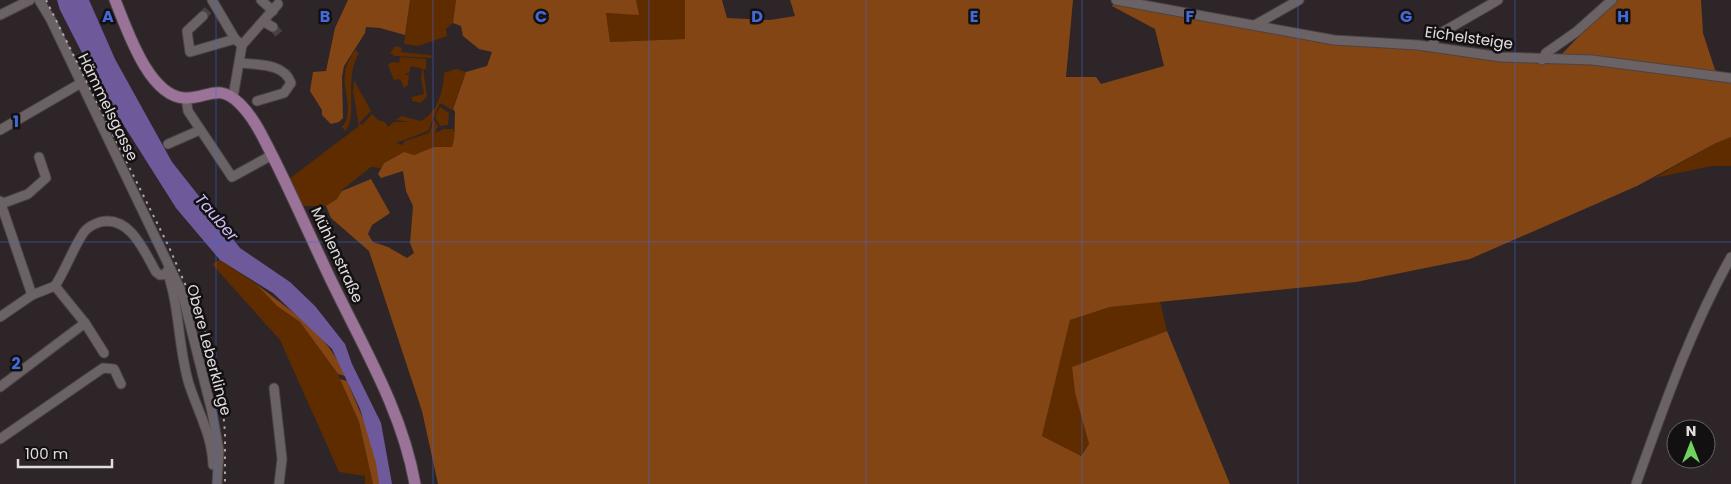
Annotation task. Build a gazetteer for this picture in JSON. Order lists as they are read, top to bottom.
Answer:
{
  "streets": {
    "main road": ["Mühlenstraße"],
    "street": ["Eichelsteige", "Hämmelsgasse", "Obere Leberklinge"]
  },
  "crossings": [
    ["Hämmelsgasse", "Obere Leberklinge"]
  ],
  "water": ["Tauber"],
  "scale_bar": "100 m",
  "north": "top",
  "grid": {
    "columns": [
      "A",
      "B",
      "C",
      "D",
      "E",
      "F",
      "G",
      "H"
    ],
    "rows": ["1", "2"]
  }
}
